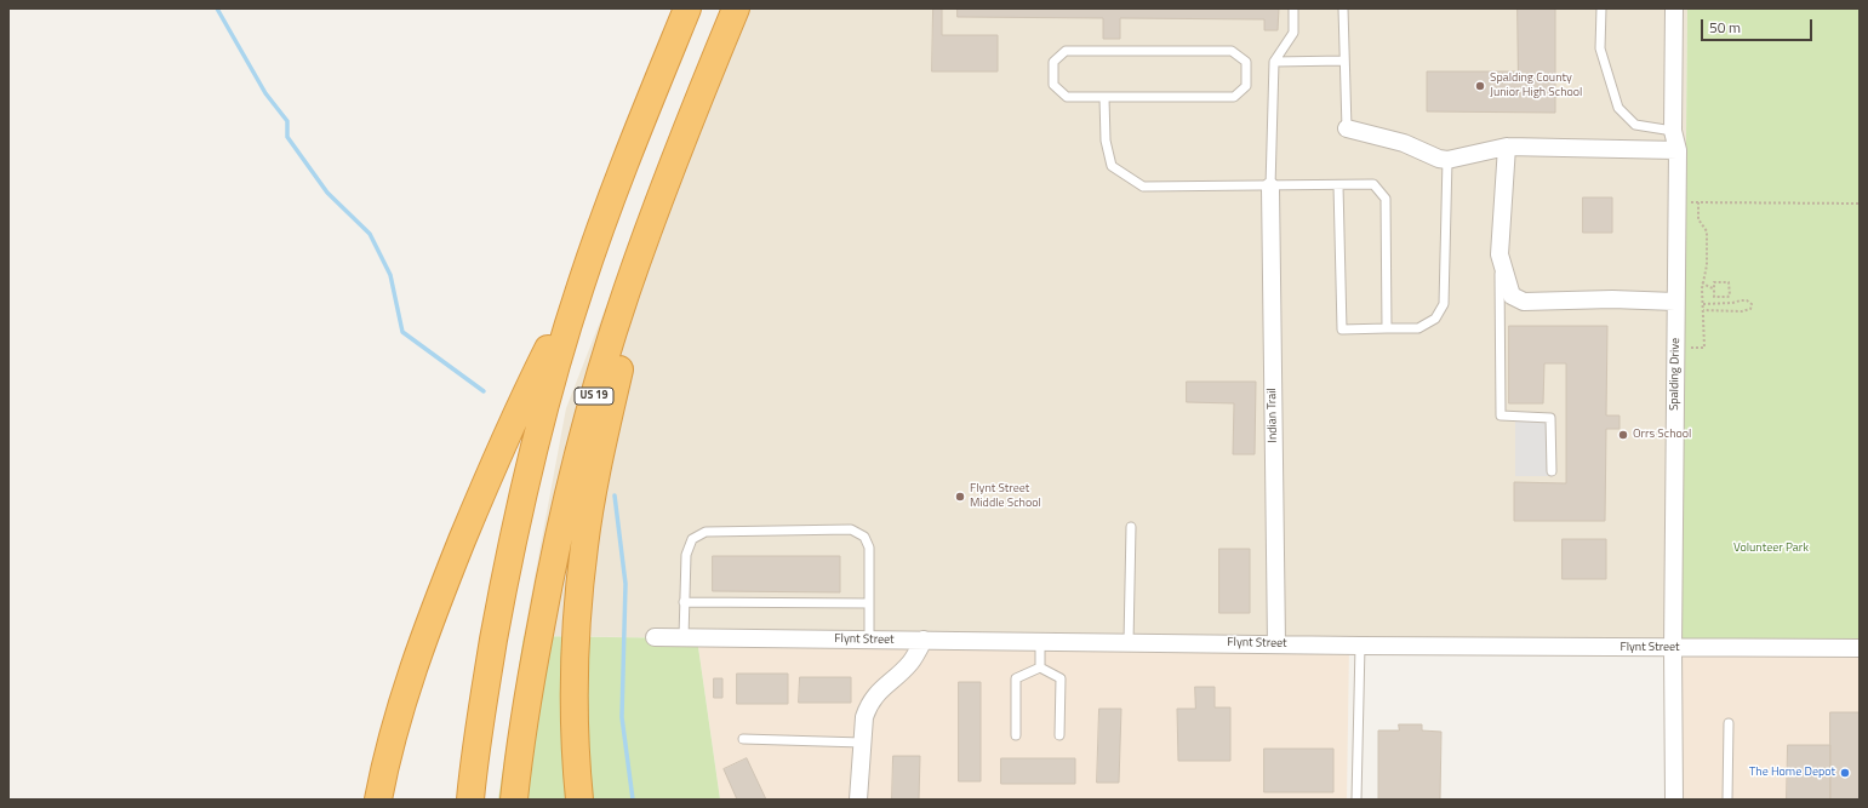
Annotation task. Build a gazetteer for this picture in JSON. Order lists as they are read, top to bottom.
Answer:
{
  "streets": {
    "highway": ["US 19"],
    "street": ["Spalding Drive", "Indian Trail", "Flynt Street"]
  },
  "crossings": [
    ["Spalding Drive", "Flynt Street"],
    ["Indian Trail", "Flynt Street"]
  ],
  "parks": ["Volunteer Park"],
  "places": [
    "Spalding County Junior High School",
    "Orrs School",
    "Flynt Street Middle School",
    "The Home Depot"
  ],
  "scale_bar": "50 m"
}
